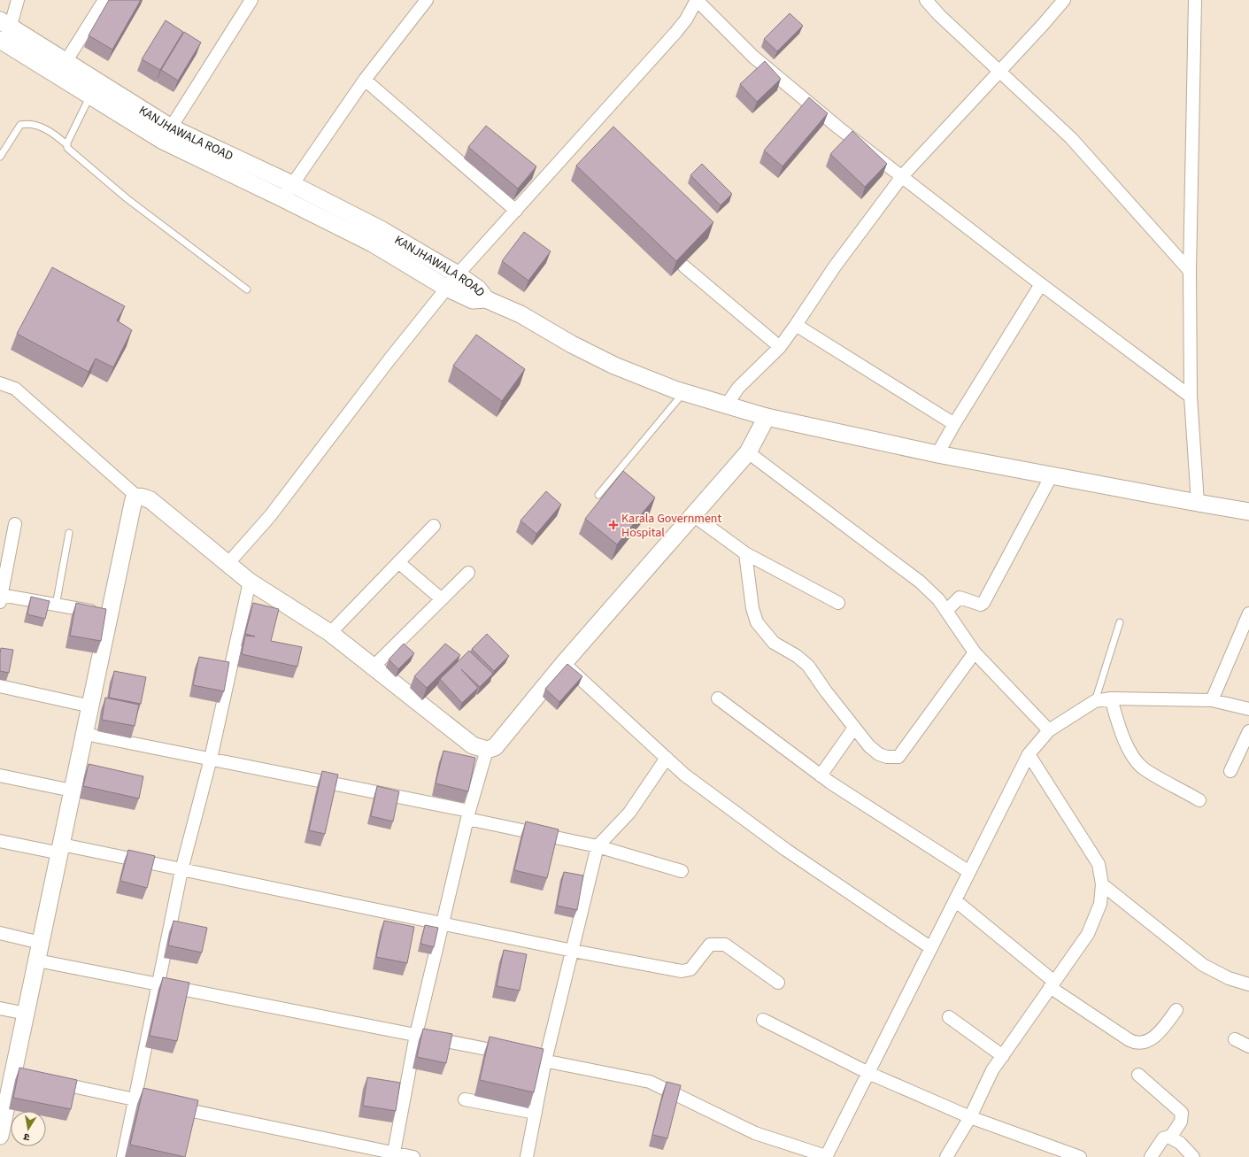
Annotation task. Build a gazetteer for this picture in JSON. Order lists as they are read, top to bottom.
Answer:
{
  "streets": {
    "main road": ["KANJHAWALA ROAD"]
  },
  "places": {
    "health": ["Karala Government Hospital"]
  },
  "north": "bottom"
}
